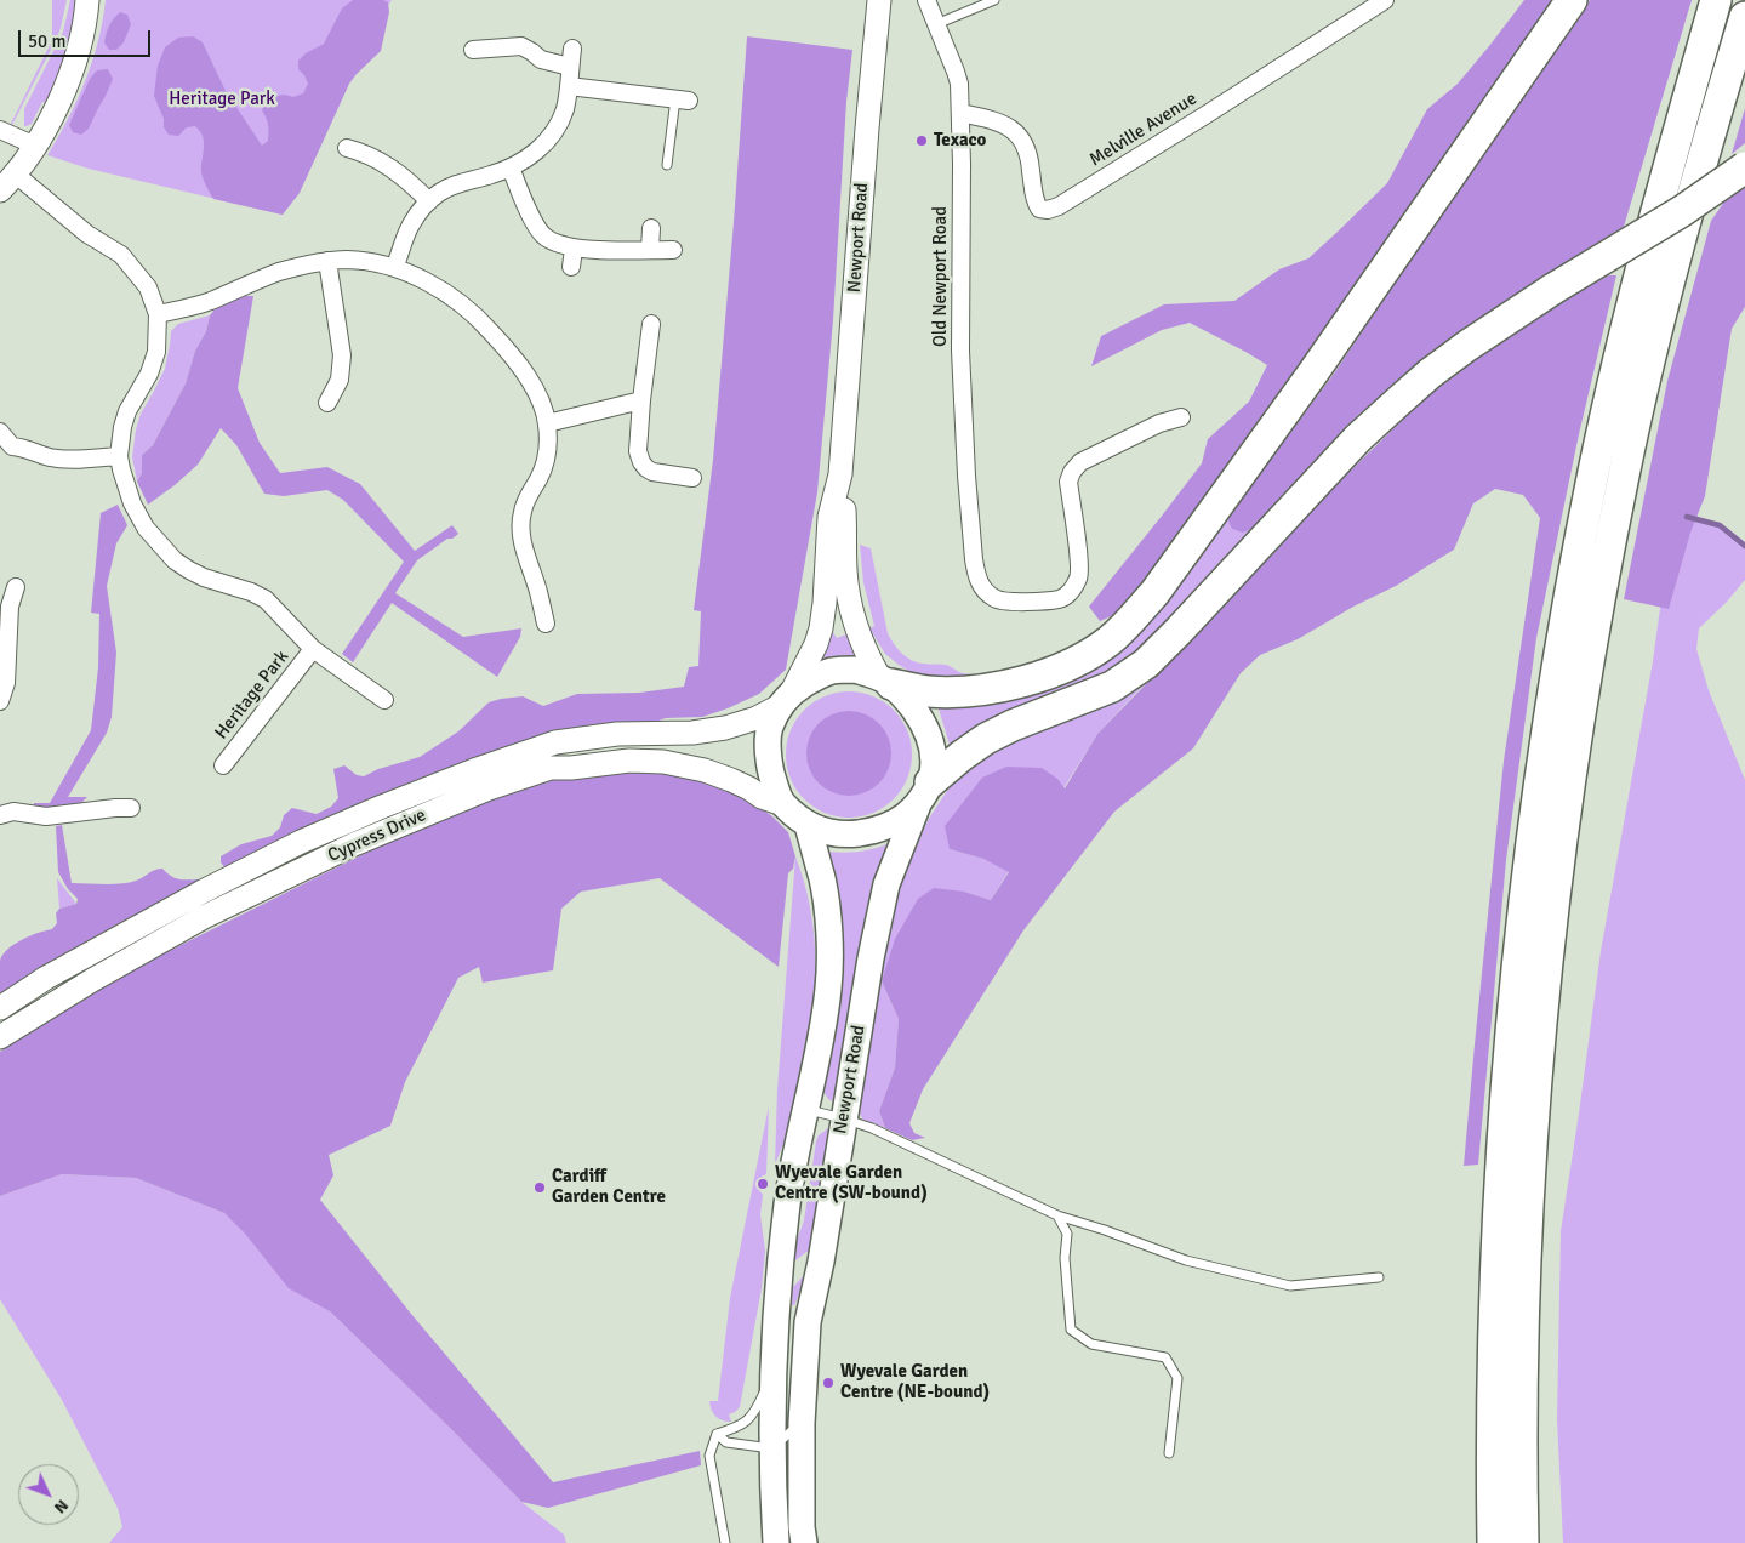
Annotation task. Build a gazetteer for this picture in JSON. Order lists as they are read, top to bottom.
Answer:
{
  "streets": {
    "main road": ["Newport Road"],
    "street": [
      "Melville Avenue",
      "Old Newport Road",
      "Heritage Park",
      "Cypress Drive"
    ]
  },
  "crossings": [
    ["Melville Avenue", "Old Newport Road"],
    ["Newport Road", "Cypress Drive"]
  ],
  "parks": ["Heritage Park"],
  "places": [
    "Texaco",
    "Wyevale Garden Centre (SW-bound)",
    "Cardiff Garden Centre",
    "Wyevale Garden Centre (NE-bound)"
  ],
  "scale_bar": "50 m",
  "north": "bottom right"
}
